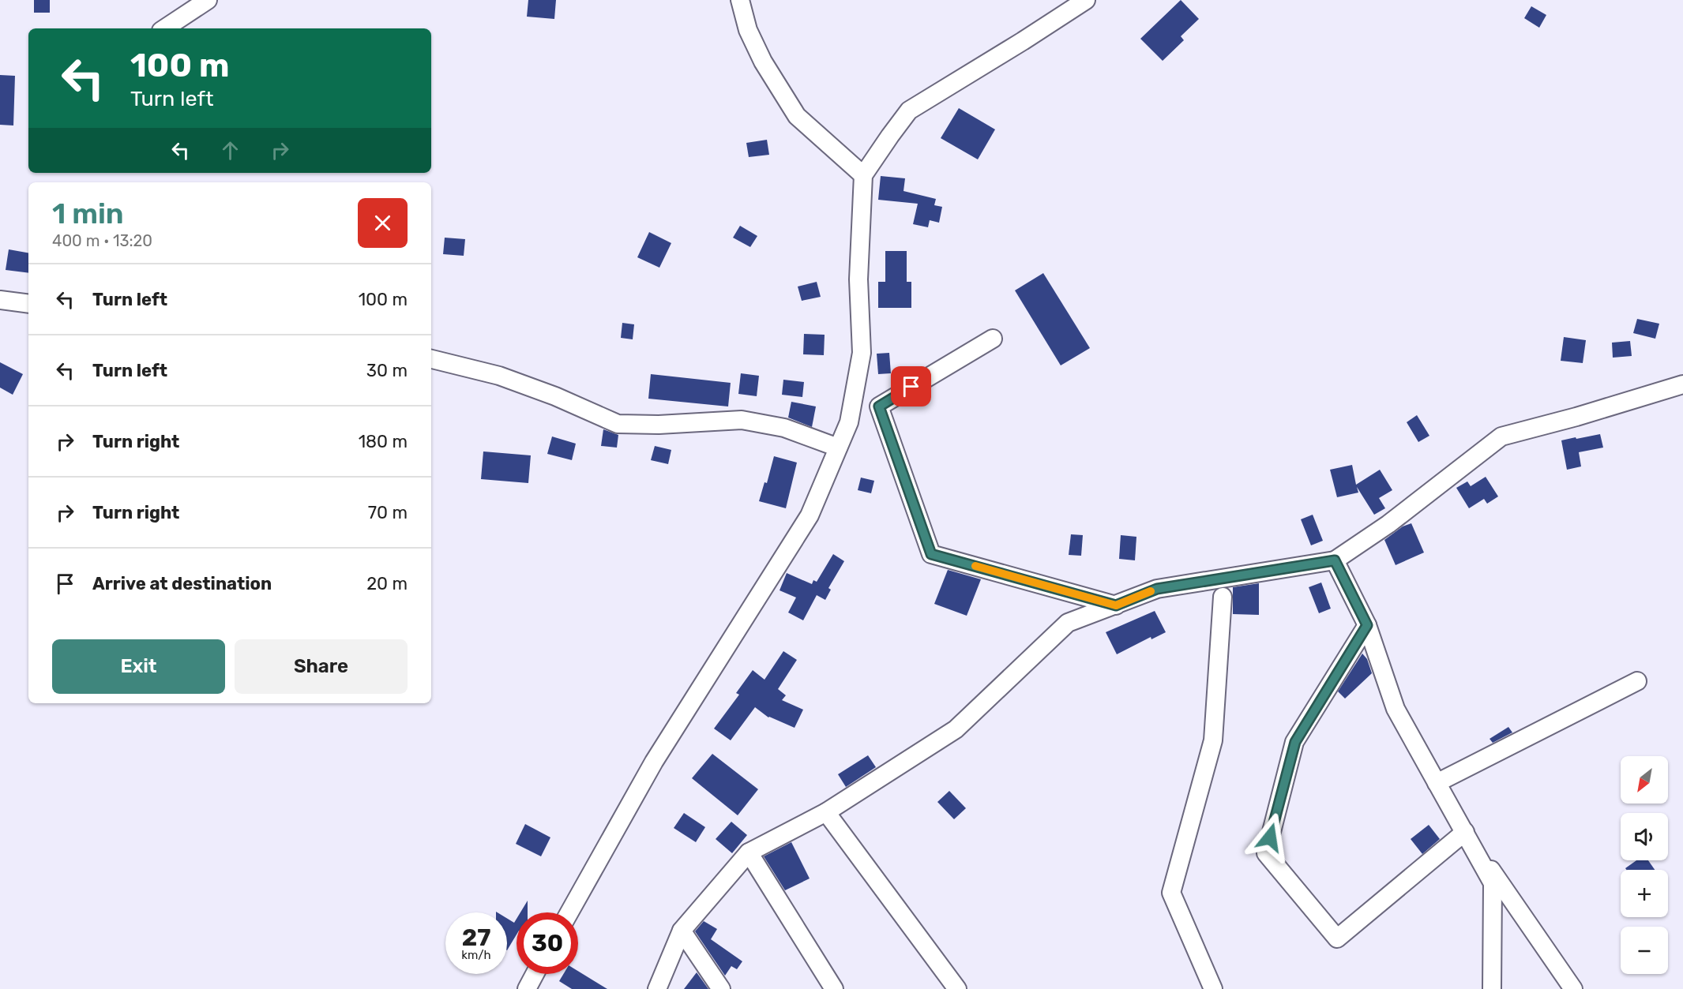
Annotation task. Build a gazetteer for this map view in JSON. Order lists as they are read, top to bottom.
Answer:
{
  "north": "bottom left",
  "page": {
    "turn": ["100 m", "Turn left"],
    "heading": ["1 min", "400 m · 13:20"],
    "list": [
      {
        "name": "Turn left",
        "value": "100 m"
      },
      {
        "name": "Turn left",
        "value": "30 m"
      },
      {
        "name": "Turn right",
        "value": "180 m"
      },
      {
        "name": "Turn right",
        "value": "70 m"
      },
      {
        "name": "Arrive at destination",
        "value": "20 m"
      }
    ],
    "buttons": ["Exit", "Share"],
    "map_buttons": ["+", "−"],
    "speed": "27 km/h",
    "limit": "30"
  }
}
